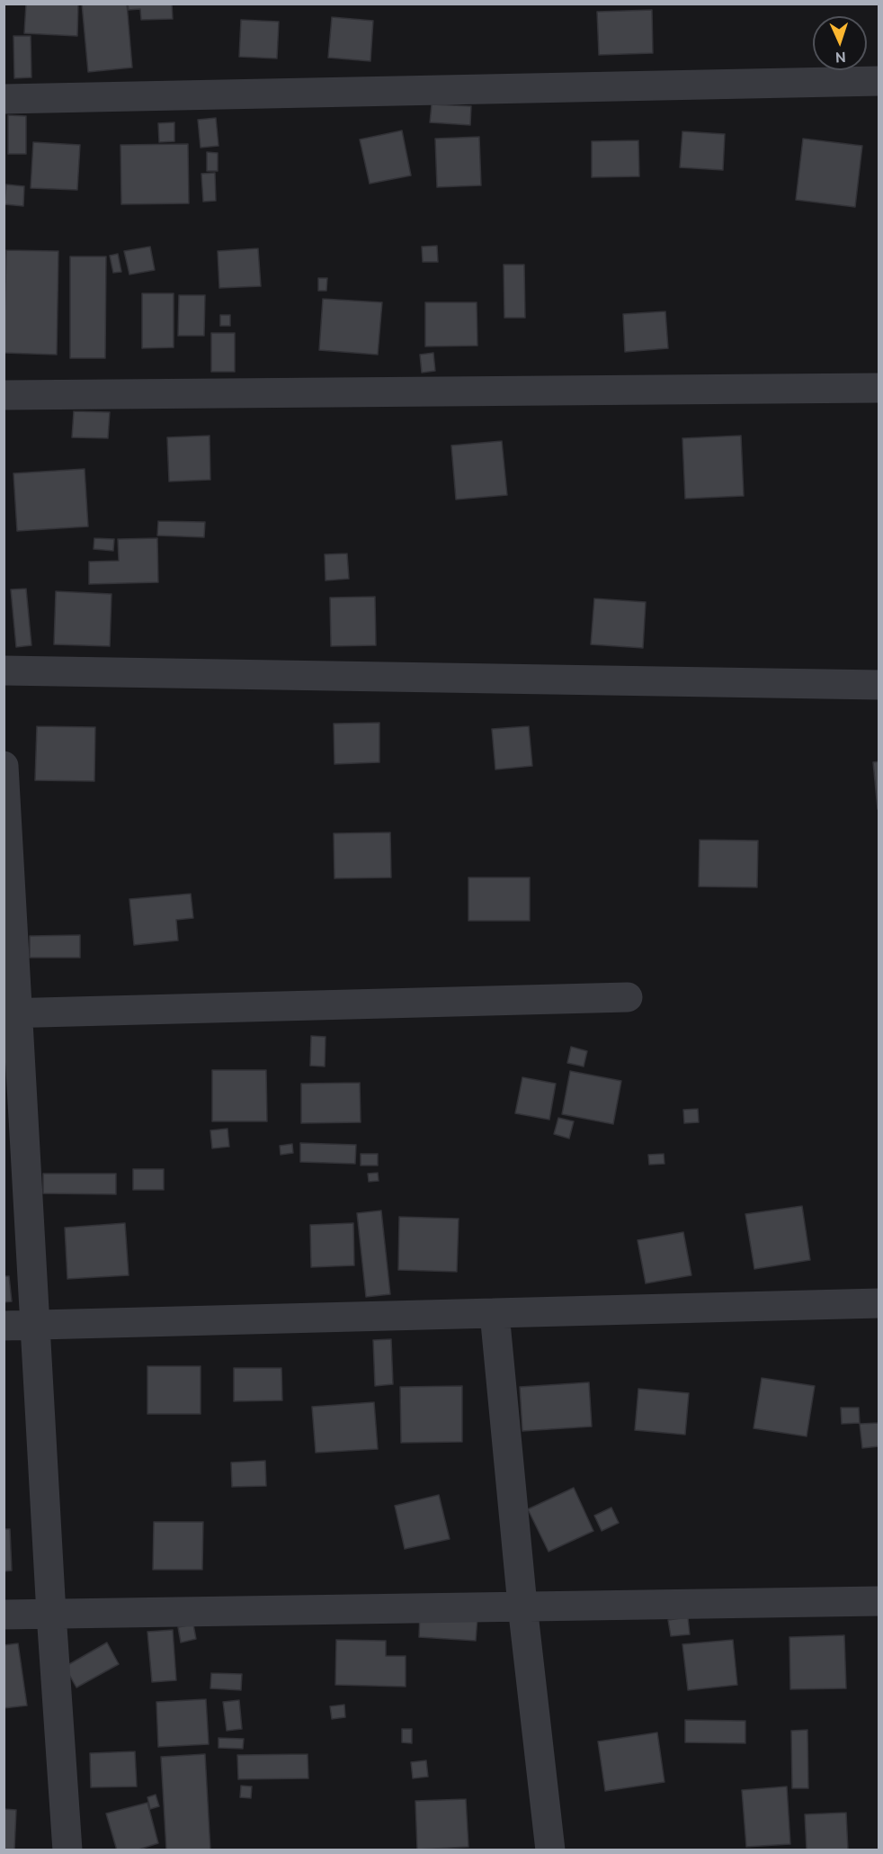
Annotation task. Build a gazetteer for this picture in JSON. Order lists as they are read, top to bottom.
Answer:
{
  "north": "bottom"
}
